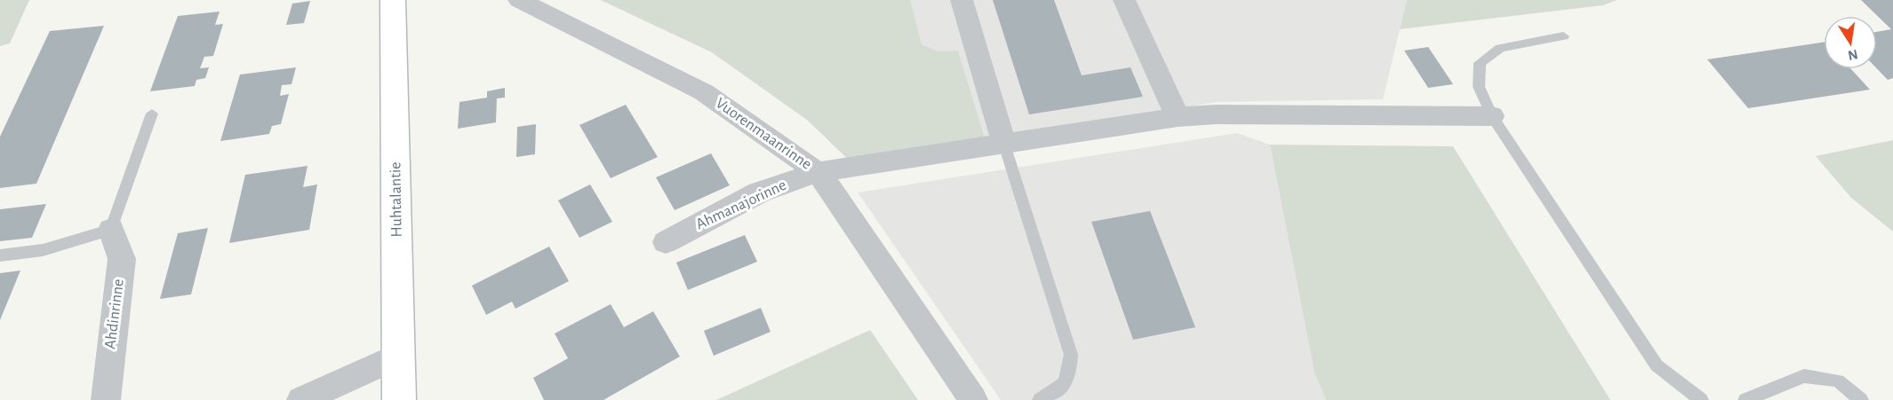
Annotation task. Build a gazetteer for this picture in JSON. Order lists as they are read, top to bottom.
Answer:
{
  "streets": {
    "main road": ["Huhtalantie"],
    "street": ["Vuorenmaanrinne", "Ahmanajorinne", "Ahdinrinne"]
  },
  "crossings": [
    ["Vuorenmaanrinne", "Ahmanajorinne"]
  ],
  "north": "bottom"
}
